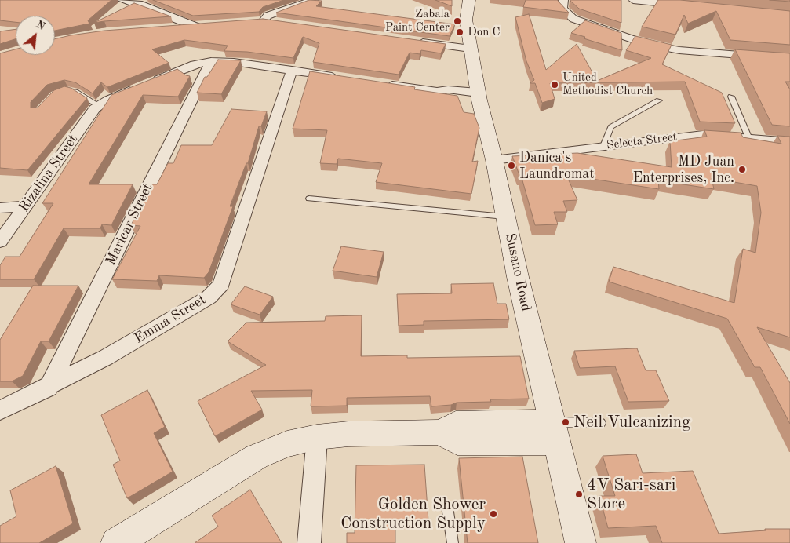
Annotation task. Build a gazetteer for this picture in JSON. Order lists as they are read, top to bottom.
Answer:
{
  "streets": {
    "main road": ["Susano Road"],
    "street": [
      "Selecta Street",
      "Rizalina Street",
      "Maricar Street",
      "Emma Street"
    ]
  },
  "crossings": [
    ["Selecta Street", "Susano Road"],
    ["Maricar Street", "Emma Street"]
  ],
  "places": [
    "Zabala Paint Center",
    "Don C",
    "United Methodist Church",
    "Danica's Laundromat",
    "MD Juan Enterprises, Inc.",
    "Neil Vulcanizing",
    "4V Sari-sari Store",
    "Golden Shower Construction Supply"
  ],
  "north": "top right"
}
